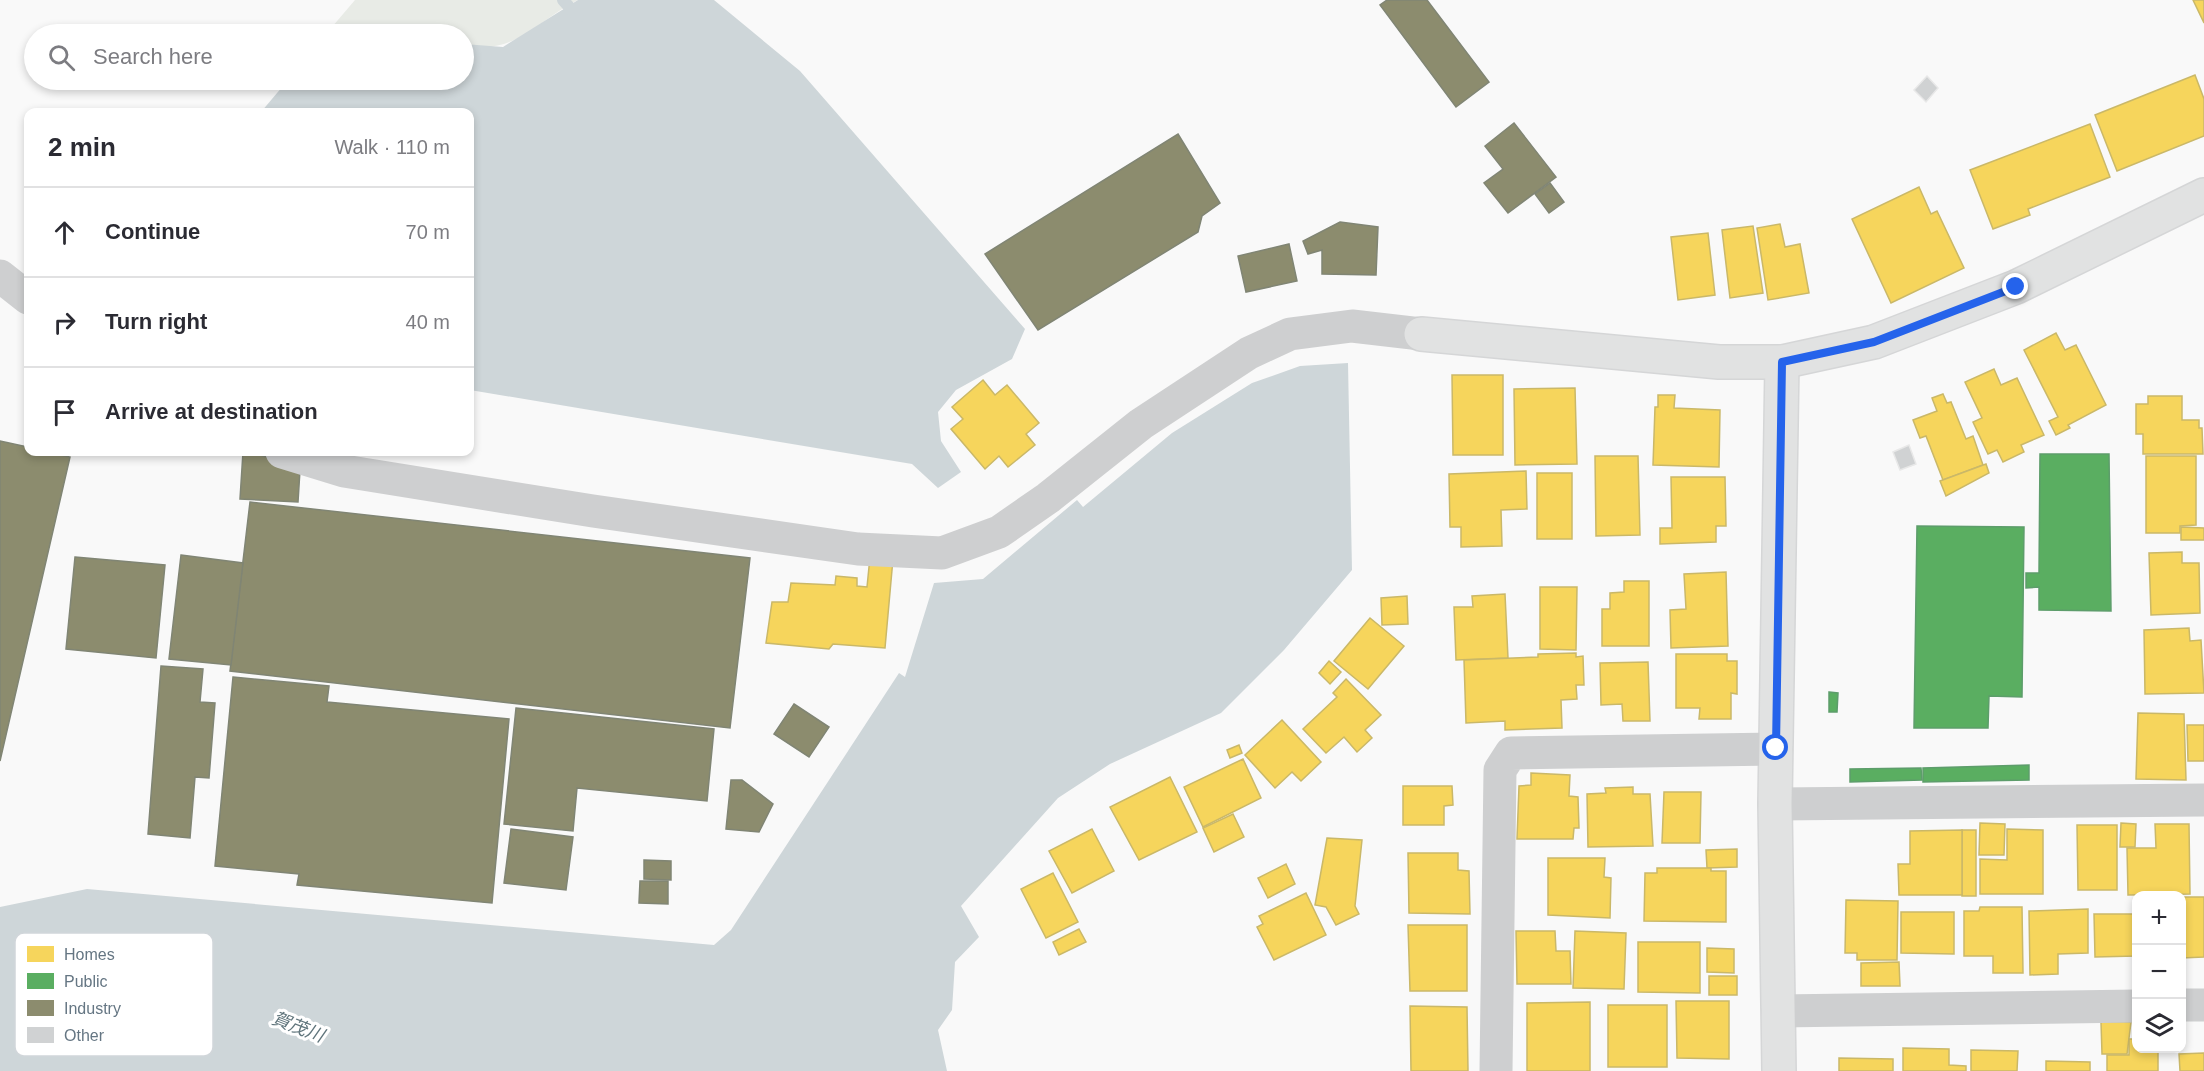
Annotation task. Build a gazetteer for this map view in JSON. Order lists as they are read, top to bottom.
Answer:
{
  "water": ["賀茂川"],
  "legend": [
    "Homes",
    "Public",
    "Industry",
    "Other"
  ],
  "page": {
    "search": "Search here",
    "heading": ["2 min", "Walk · 110 m"],
    "list": [
      ["Continue", "70 m"],
      ["Turn right", "40 m"],
      "Arrive at destination"
    ],
    "map_buttons": ["+", "−"]
  }
}
